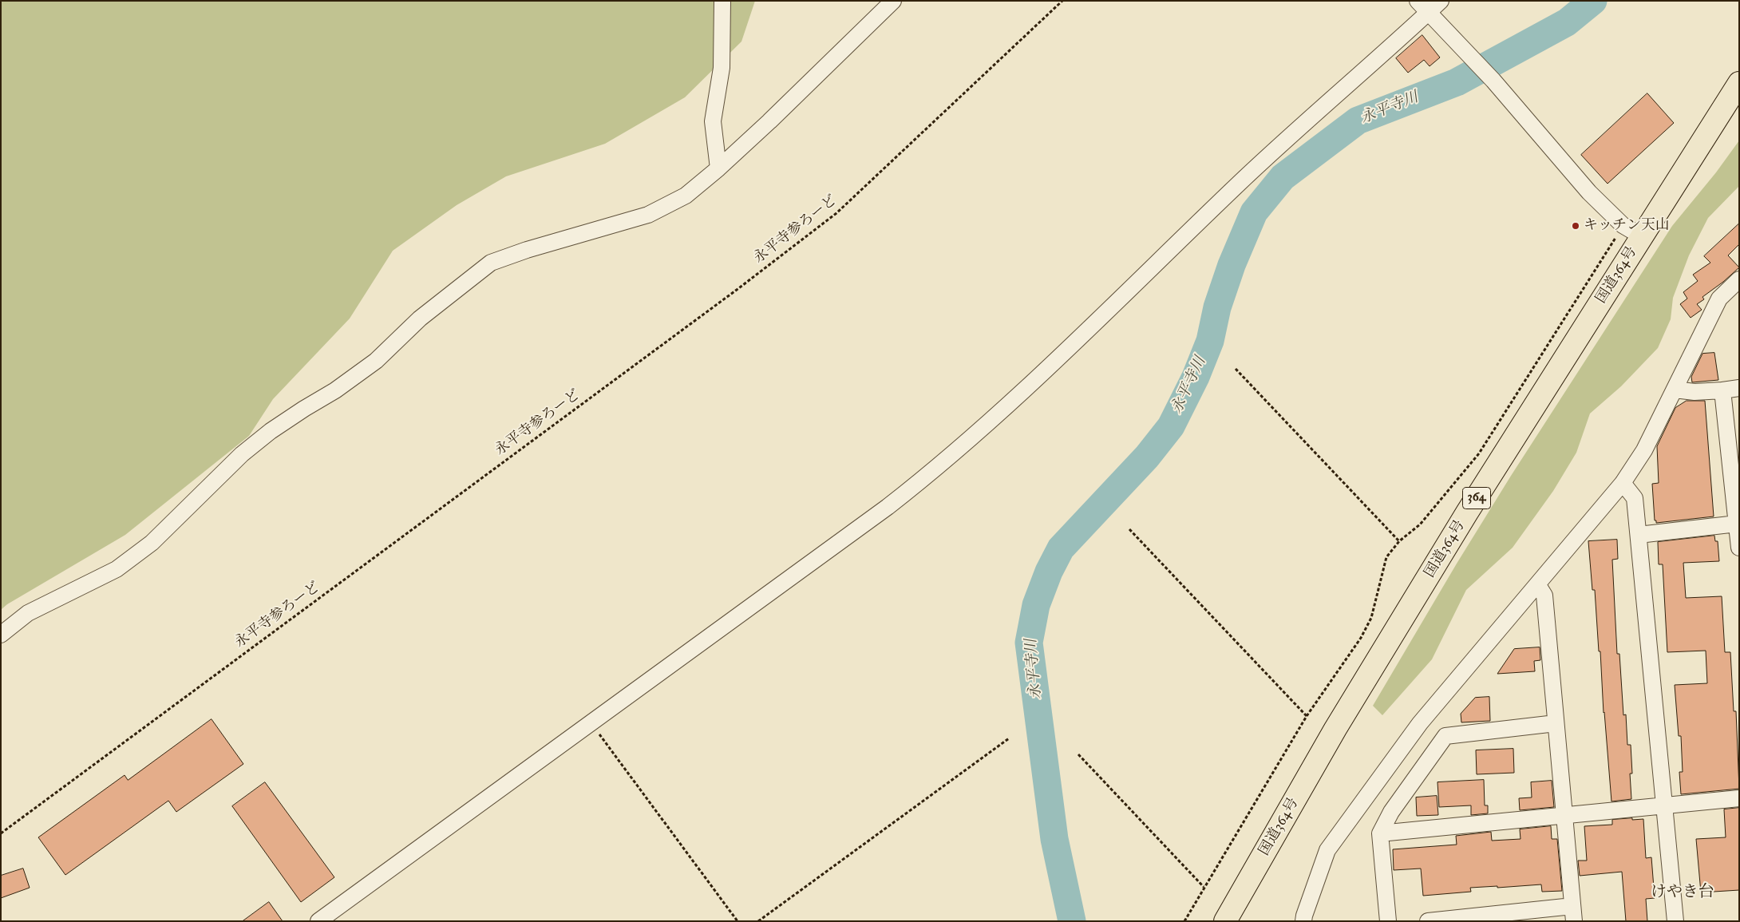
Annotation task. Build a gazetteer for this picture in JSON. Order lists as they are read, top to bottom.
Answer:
{
  "streets": {
    "highway": ["国道364号", "364"],
    "path": ["永平寺参ろーど"]
  },
  "districts": ["けやき台"],
  "water": ["永平寺川"],
  "places": ["キッチン天山"]
}
